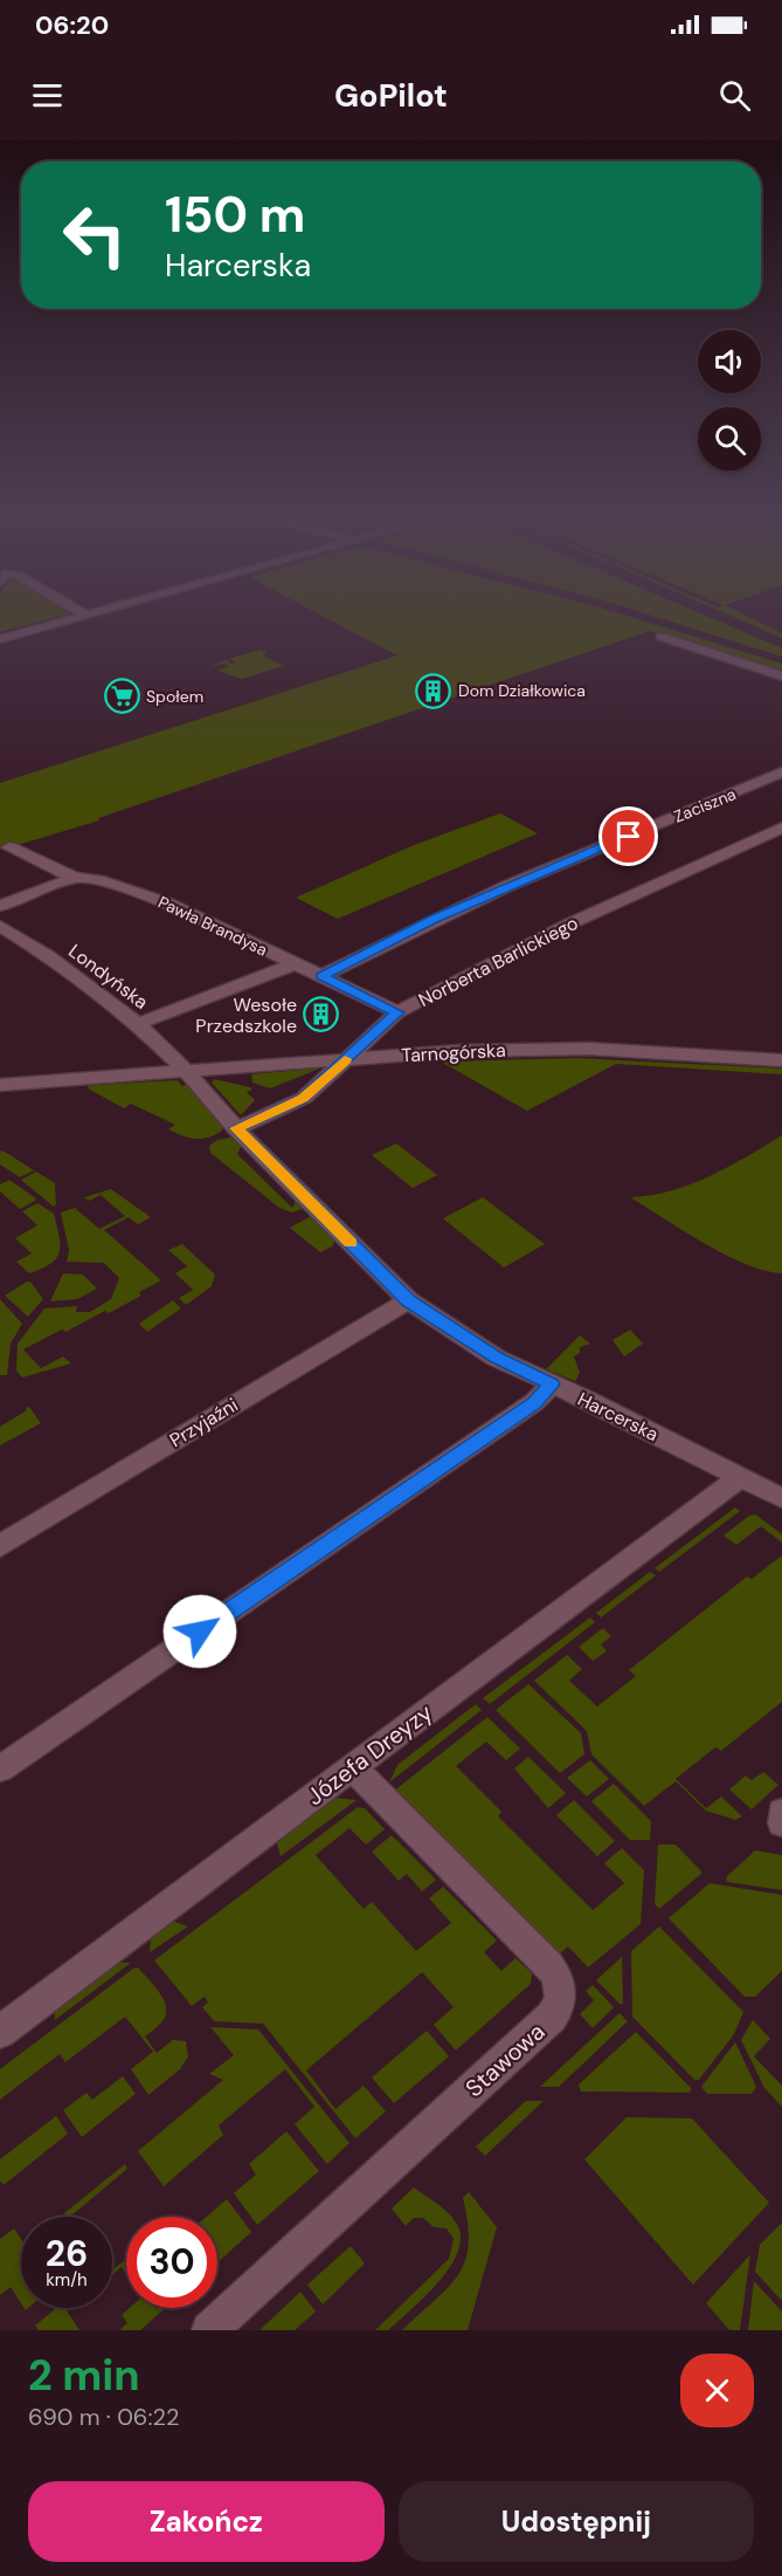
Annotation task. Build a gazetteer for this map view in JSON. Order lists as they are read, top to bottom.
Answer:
{
  "streets": {
    "street": [
      "Zaciszna",
      "Pawła Brandysa",
      "Norberta Barlickiego",
      "Londyńska",
      "Tarnogórska",
      "Harcerska",
      "Przyjaźni",
      "Józefa Dreyzy",
      "Stawowa"
    ]
  },
  "crossings": [
    ["Zaciszna", "Pawła Brandysa"],
    ["Pawła Brandysa", "Norberta Barlickiego"],
    ["Norberta Barlickiego", "Tarnogórska"],
    ["Norberta Barlickiego", "Harcerska"],
    ["Londyńska", "Tarnogórska"],
    ["Londyńska", "Harcerska"],
    ["Tarnogórska", "Harcerska"],
    ["Harcerska", "Przyjaźni"],
    ["Harcerska", "Józefa Dreyzy"],
    ["Józefa Dreyzy", "Stawowa"]
  ],
  "places": {
    "building": ["Dom Działkowica", "Wesołe Przedszkole"],
    "supermarket": ["Społem"]
  },
  "page": {
    "status": "06:20",
    "header": "GoPilot",
    "turn": ["150 m", "Harcerska"],
    "speed": "26 km/h",
    "limit": "30",
    "heading": ["2 min", "690 m · 06:22"],
    "buttons": ["Zakończ", "Udostępnij"]
  }
}
